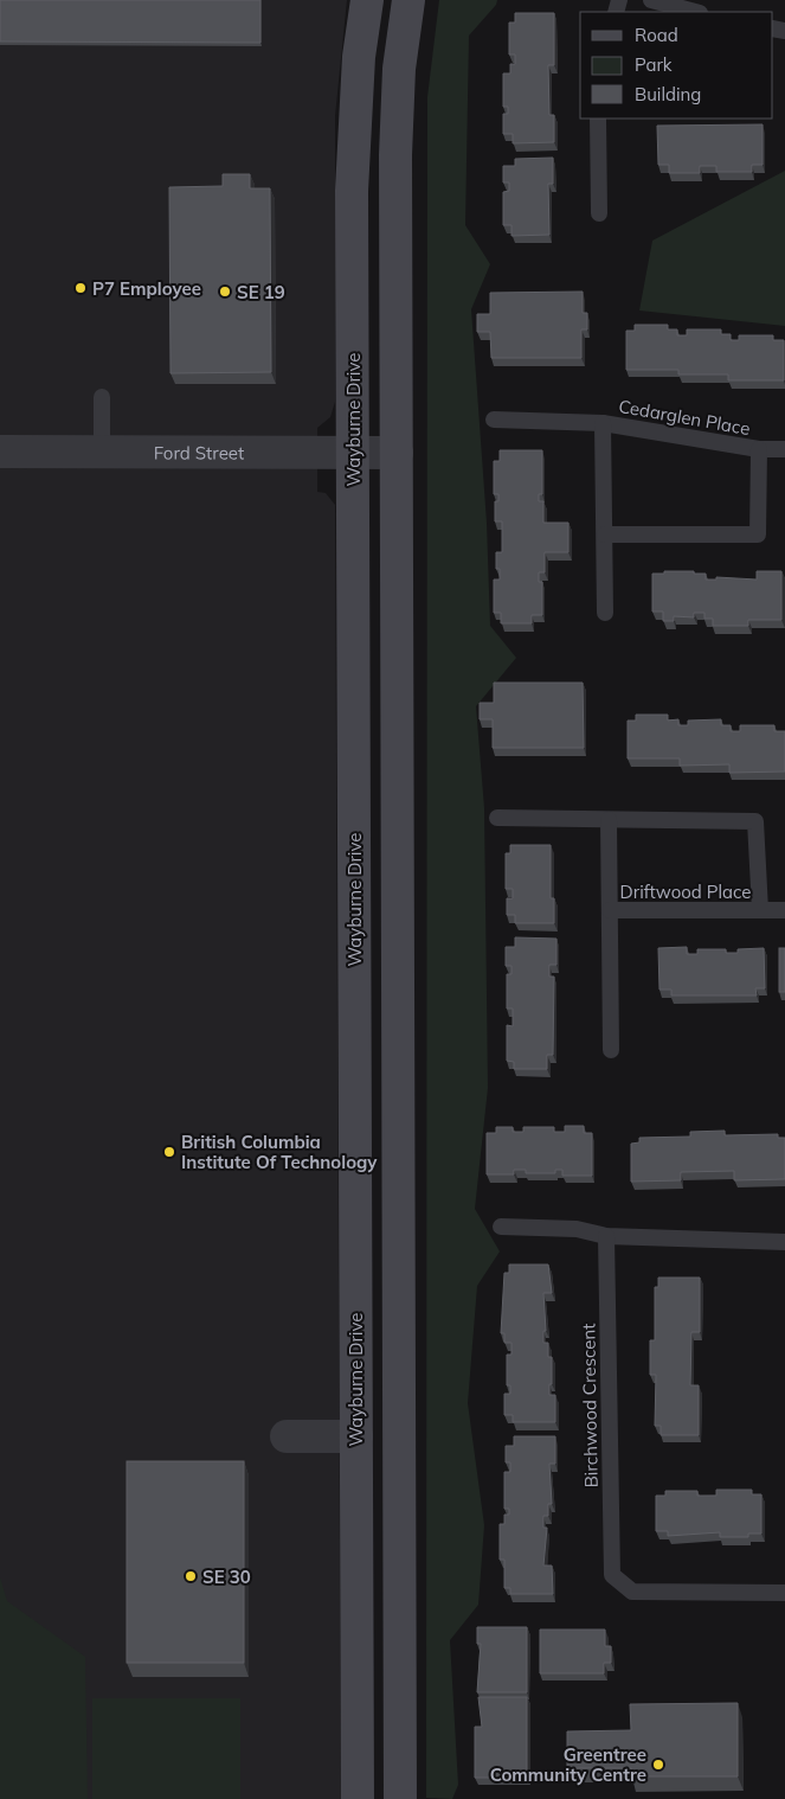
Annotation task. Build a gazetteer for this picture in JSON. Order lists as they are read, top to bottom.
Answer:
{
  "streets": {
    "street": ["Wayburne Drive", "Ford Street"],
    "lane": ["Cedarglen Place", "Driftwood Place", "Birchwood Crescent"]
  },
  "crossings": [
    ["Wayburne Drive", "Ford Street"]
  ],
  "places": [
    "P7 Employee",
    "SE 19",
    "British Columbia Institute Of Technology",
    "SE 30",
    "Greentree Community Centre"
  ],
  "legend": ["Road", "Park", "Building"]
}
